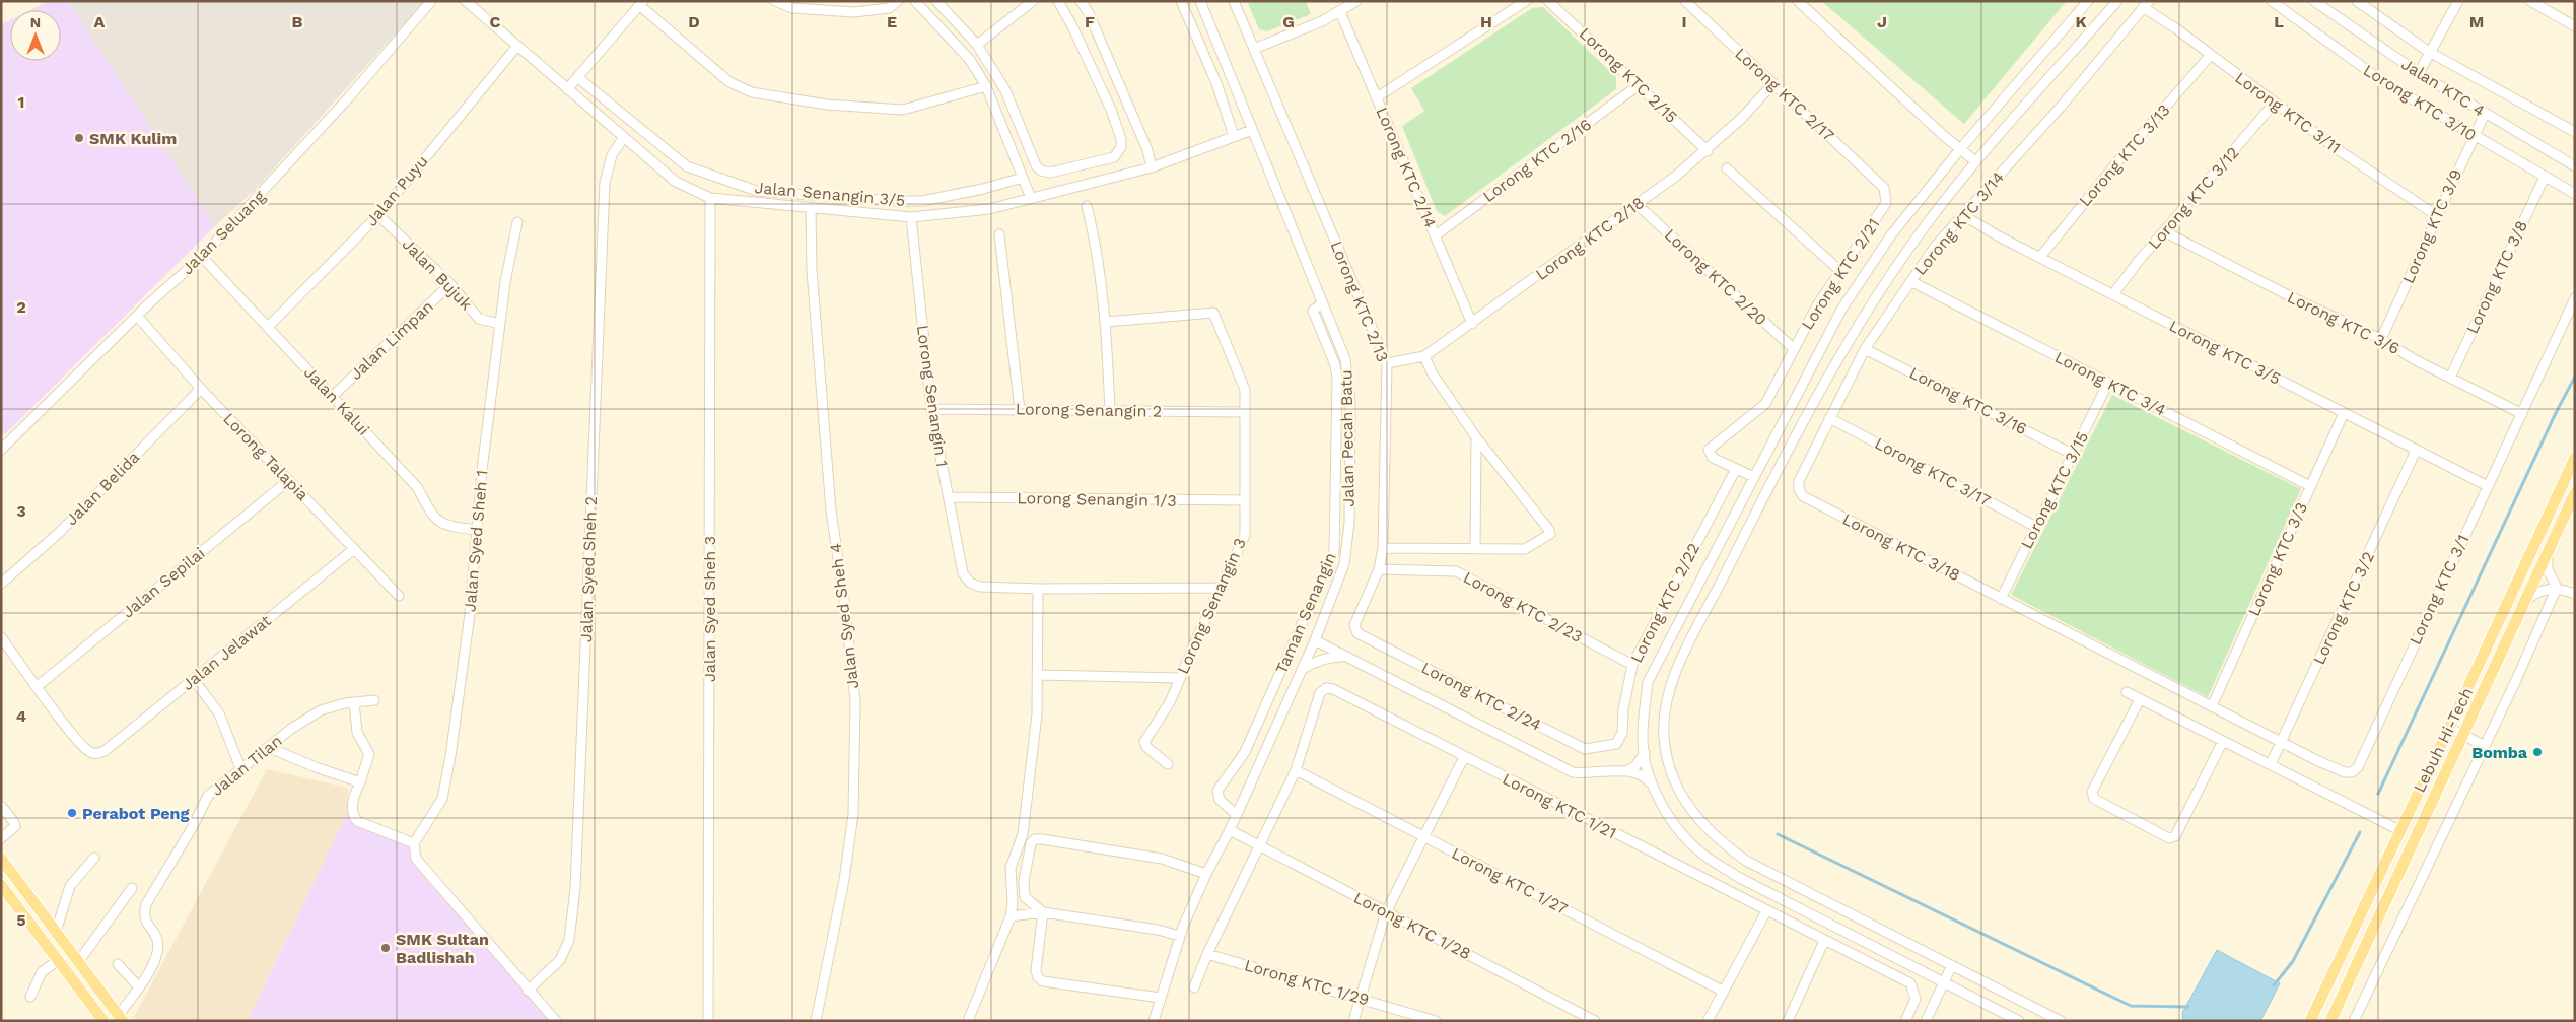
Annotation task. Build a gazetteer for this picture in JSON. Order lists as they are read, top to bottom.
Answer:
{
  "streets": {
    "main road": ["Lebuh Hi-Tech"],
    "street": [
      "Lorong KTC 2/15",
      "Jalan KTC 4",
      "Lorong KTC 2/17",
      "Lorong KTC 3/10",
      "Lorong KTC 3/11",
      "Lorong KTC 3/13",
      "Lorong KTC 2/16",
      "Lorong KTC 2/14",
      "Jalan Puyu",
      "Jalan Senangin 3/5",
      "Lorong KTC 3/12",
      "Lorong KTC 3/14",
      "Lorong KTC 3/9",
      "Jalan Seluang",
      "Lorong KTC 2/18",
      "Jalan Bujuk",
      "Lorong KTC 2/21",
      "Lorong KTC 2/20",
      "Lorong KTC 3/8",
      "Lorong KTC 2/13",
      "Lorong KTC 3/6",
      "Jalan Limpan",
      "Lorong KTC 3/5",
      "Lorong KTC 3/4",
      "Lorong Senangin 1",
      "Jalan Kalui",
      "Lorong KTC 3/16",
      "Lorong Senangin 2",
      "Jalan Pecah Batu",
      "Lorong Talapia",
      "Lorong KTC 3/17",
      "Jalan Belida",
      "Lorong KTC 3/15",
      "Lorong Senangin 1/3",
      "Jalan Syed Sheh 1",
      "Lorong KTC 3/18",
      "Lorong KTC 3/3",
      "Jalan Syed Sheh 2",
      "Jalan Sepilai",
      "Lorong KTC 3/1",
      "Lorong KTC 2/22",
      "Lorong Senangin 3",
      "Lorong KTC 2/23",
      "Lorong KTC 3/2",
      "Jalan Syed Sheh 3",
      "Taman Senangin",
      "Jalan Syed Sheh 4",
      "Jalan Jelawat",
      "Lorong KTC 2/24",
      "Jalan Tilan",
      "Lorong KTC 1/21",
      "Lorong KTC 1/27",
      "Lorong KTC 1/28",
      "Lorong KTC 1/29"
    ]
  },
  "crossings": [
    ["Lorong KTC 2/15", "Lorong KTC 2/16"],
    ["Lorong KTC 2/15", "Lorong KTC 2/18"],
    ["Jalan KTC 4", "Lorong KTC 3/9"],
    ["Lorong KTC 2/17", "Lorong KTC 2/18"],
    ["Lorong KTC 2/17", "Lorong KTC 2/21"],
    ["Lorong KTC 3/10", "Lorong KTC 3/9"],
    ["Lorong KTC 3/10", "Lorong KTC 3/8"],
    ["Lorong KTC 3/11", "Lorong KTC 3/13"],
    ["Lorong KTC 3/11", "Lorong KTC 3/12"],
    ["Lorong KTC 3/11", "Lorong KTC 3/14"],
    ["Lorong KTC 3/11", "Lorong KTC 3/9"],
    ["Lorong KTC 3/13", "Lorong KTC 3/5"],
    ["Lorong KTC 2/16", "Lorong KTC 2/14"],
    ["Lorong KTC 2/14", "Lorong KTC 2/18"],
    ["Jalan Puyu", "Jalan Bujuk"],
    ["Jalan Puyu", "Jalan Kalui"],
    ["Lorong KTC 3/12", "Lorong KTC 3/6"],
    ["Lorong KTC 3/12", "Lorong KTC 3/5"],
    ["Lorong KTC 3/14", "Lorong KTC 3/5"],
    ["Lorong KTC 3/14", "Lorong KTC 3/4"],
    ["Lorong KTC 3/14", "Lorong KTC 3/16"],
    ["Lorong KTC 3/14", "Lorong KTC 3/17"],
    ["Lorong KTC 3/14", "Lorong KTC 3/18"],
    ["Lorong KTC 3/9", "Lorong KTC 3/6"],
    ["Jalan Seluang", "Jalan Kalui"],
    ["Jalan Seluang", "Lorong Talapia"],
    ["Lorong KTC 2/18", "Lorong KTC 2/20"],
    ["Lorong KTC 2/18", "Lorong KTC 2/13"],
    ["Jalan Bujuk", "Jalan Limpan"],
    ["Jalan Bujuk", "Jalan Syed Sheh 1"],
    ["Lorong KTC 2/21", "Lorong KTC 2/20"],
    ["Lorong KTC 2/21", "Lorong KTC 2/22"],
    ["Lorong KTC 3/8", "Lorong KTC 3/6"],
    ["Lorong KTC 2/13", "Lorong KTC 2/23"],
    ["Lorong KTC 2/13", "Lorong KTC 2/24"],
    ["Lorong KTC 3/6", "Lorong KTC 3/1"],
    ["Jalan Limpan", "Jalan Kalui"],
    ["Lorong KTC 3/5", "Lorong KTC 3/3"],
    ["Lorong KTC 3/5", "Lorong KTC 3/1"],
    ["Lorong KTC 3/5", "Lorong KTC 3/2"],
    ["Lorong KTC 3/4", "Lorong KTC 3/15"],
    ["Lorong KTC 3/4", "Lorong KTC 3/3"],
    ["Lorong Senangin 1", "Lorong Senangin 2"],
    ["Lorong Senangin 1", "Lorong Senangin 1/3"],
    ["Jalan Kalui", "Jalan Syed Sheh 1"],
    ["Lorong KTC 3/16", "Lorong KTC 3/15"],
    ["Lorong Senangin 2", "Lorong Senangin 3"],
    ["Jalan Pecah Batu", "Taman Senangin"],
    ["Jalan Pecah Batu", "Lorong KTC 1/28"],
    ["Lorong Talapia", "Jalan Belida"],
    ["Lorong Talapia", "Jalan Sepilai"],
    ["Lorong Talapia", "Jalan Jelawat"],
    ["Lorong KTC 3/17", "Lorong KTC 3/15"],
    ["Lorong KTC 3/15", "Lorong KTC 3/18"],
    ["Lorong Senangin 1/3", "Lorong Senangin 3"],
    ["Jalan Sepilai", "Jalan Jelawat"],
    ["Lorong KTC 3/1", "Lorong KTC 3/2"],
    ["Lorong KTC 2/22", "Lorong KTC 2/23"],
    ["Lorong KTC 2/22", "Lorong KTC 2/24"],
    ["Lorong KTC 1/21", "Lorong KTC 1/27"],
    ["Lorong KTC 1/21", "Lorong KTC 1/28"],
    ["Lorong KTC 1/21", "Lorong KTC 1/29"]
  ],
  "places": [
    "SMK Kulim",
    "Bomba",
    "Perabot Peng",
    "SMK Sultan Badlishah"
  ],
  "north": "top",
  "grid": {
    "columns": [
      "A",
      "B",
      "C",
      "D",
      "E",
      "F",
      "G",
      "H",
      "I",
      "J",
      "K",
      "L",
      "M"
    ],
    "rows": [
      "1",
      "2",
      "3",
      "4",
      "5"
    ]
  }
}
